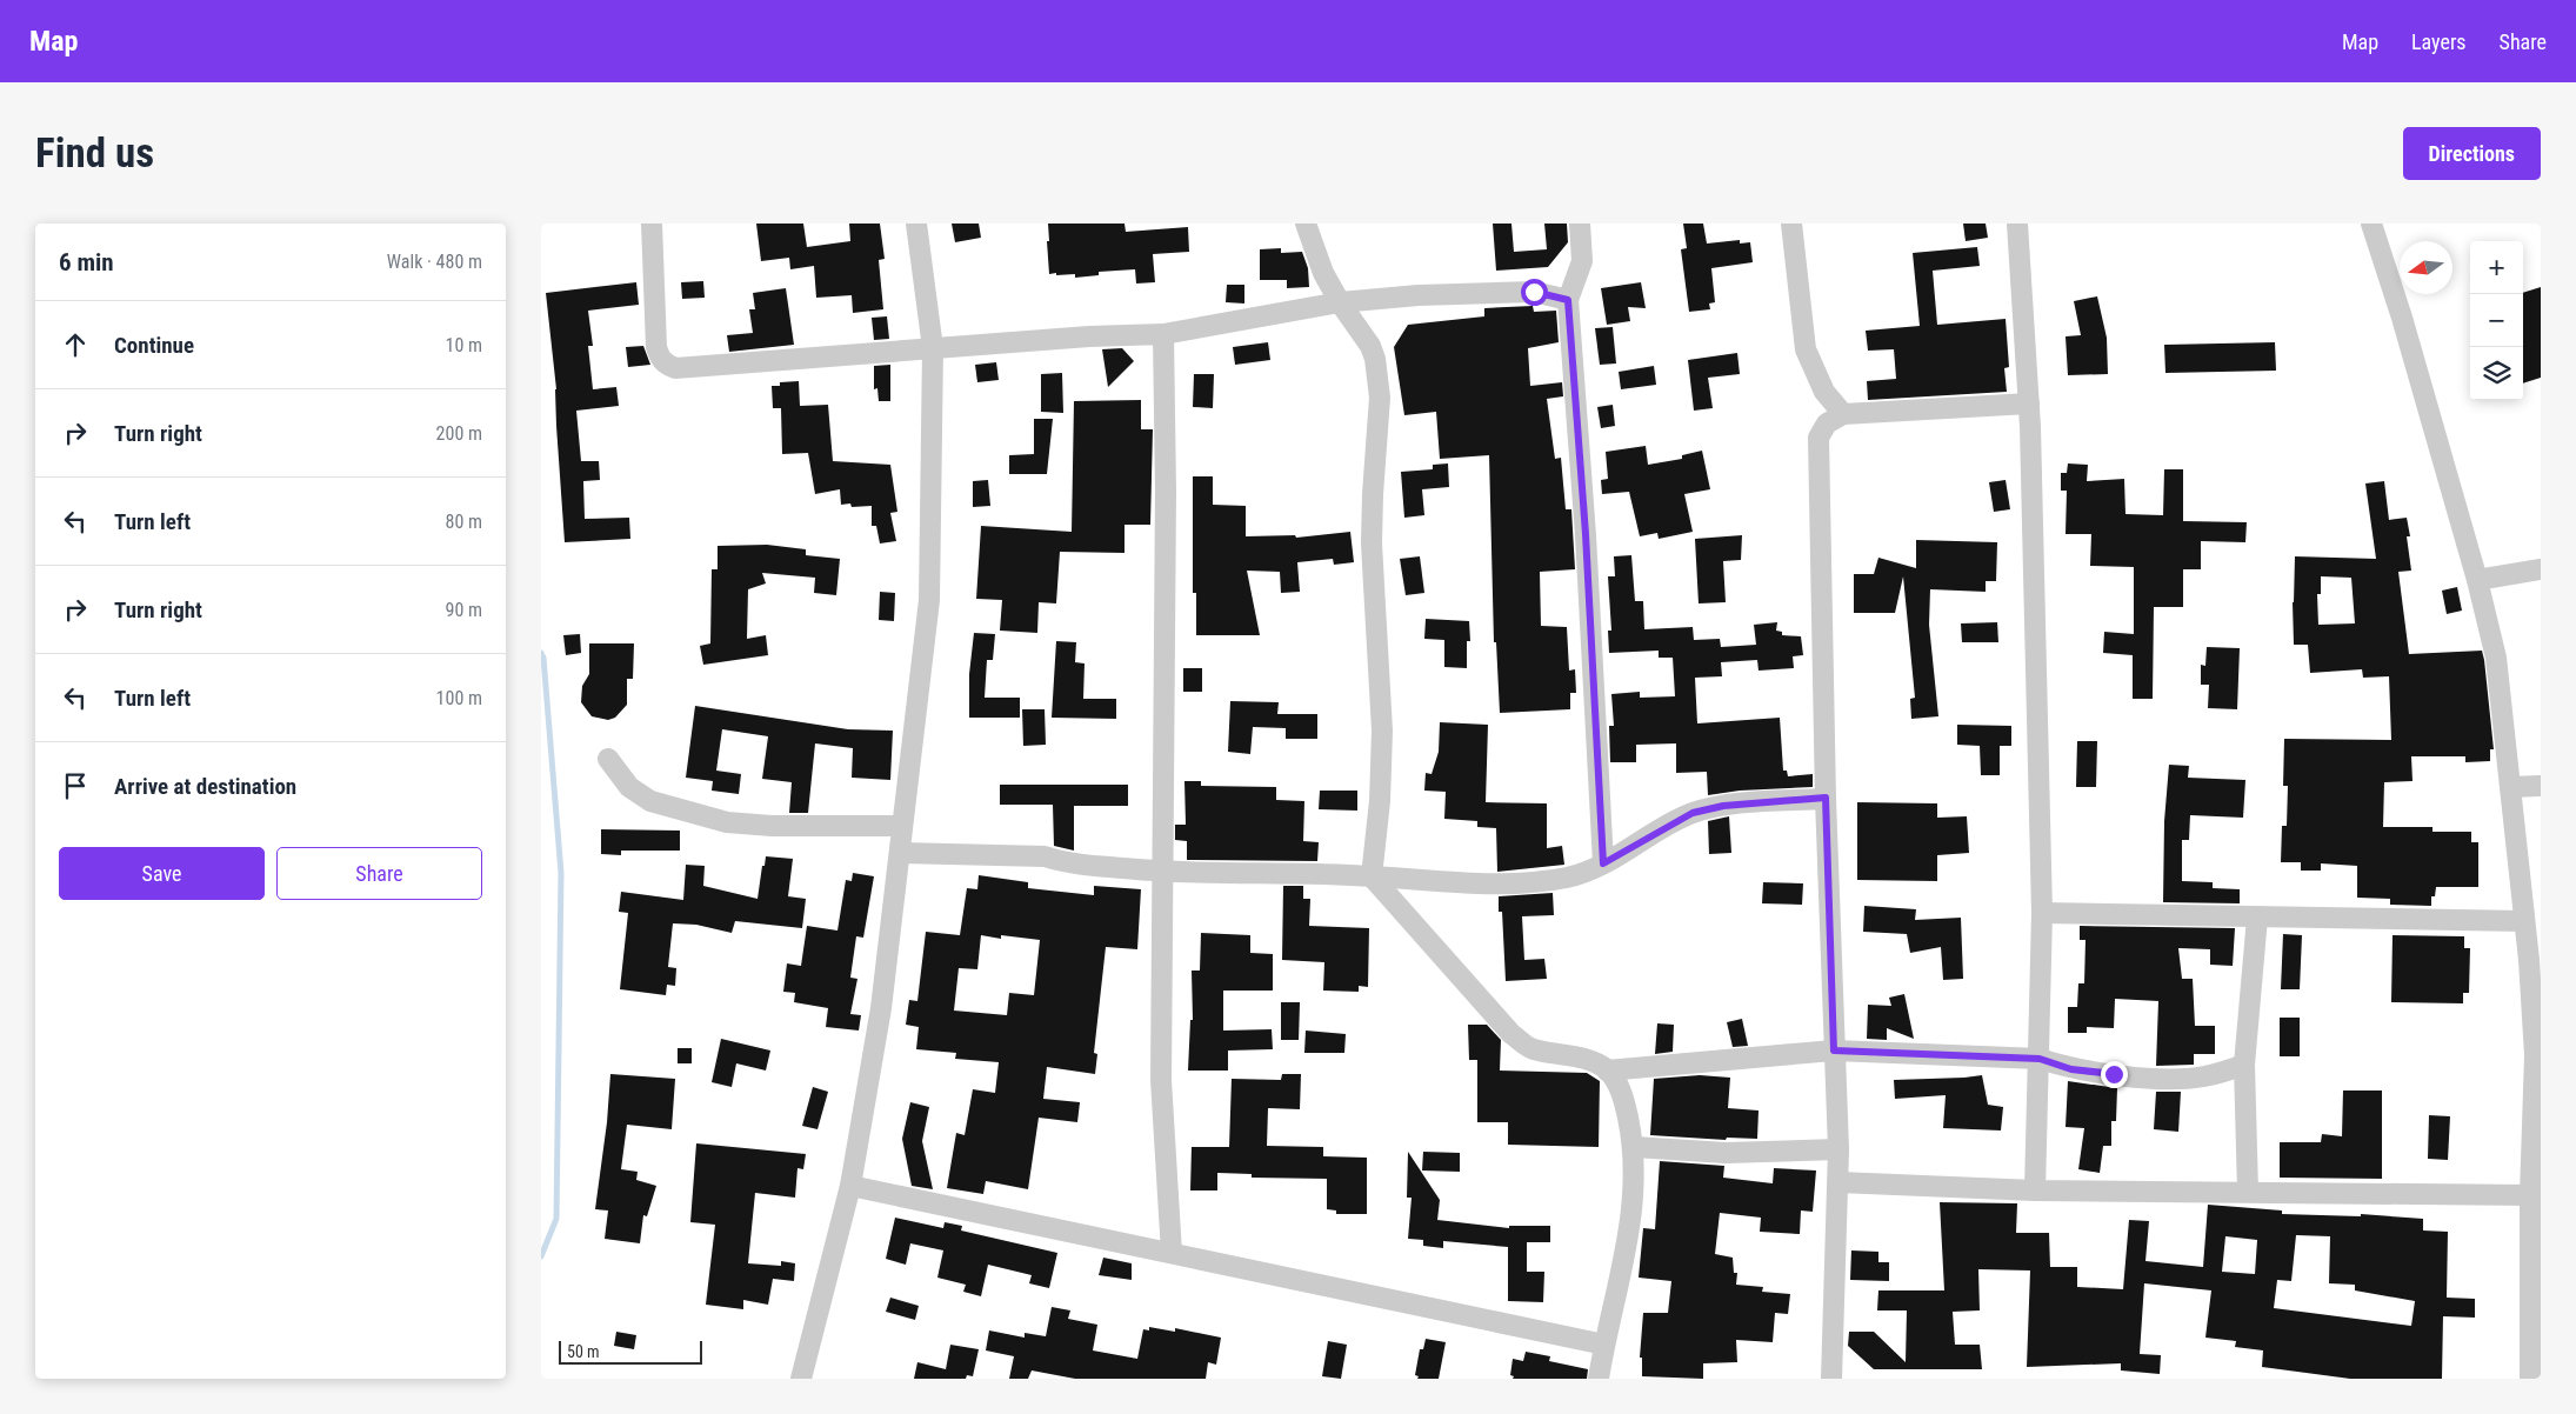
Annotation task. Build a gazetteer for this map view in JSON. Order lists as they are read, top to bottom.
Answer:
{
  "scale_bar": "50 m",
  "north": "left",
  "page": {
    "header": "Map",
    "nav": ["Map", "Layers", "Share"],
    "buttons": [
      "Directions",
      ["Save", "Share"]
    ],
    "title": "Find us",
    "heading": ["6 min", "Walk · 480 m"],
    "map_buttons": ["+", "−"],
    "list": [
      ["Continue", "10 m"],
      ["Turn right", "200 m"],
      ["Turn left", "80 m"],
      ["Turn right", "90 m"],
      ["Turn left", "100 m"],
      "Arrive at destination"
    ],
    "scale": "50 m"
  }
}
